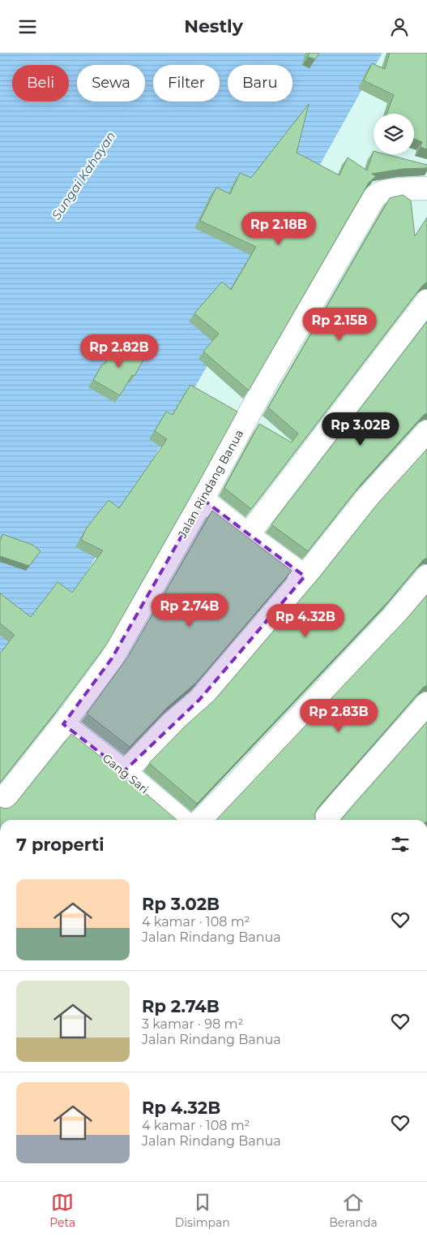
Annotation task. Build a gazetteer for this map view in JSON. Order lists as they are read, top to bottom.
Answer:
{
  "streets": {
    "street": ["Jalan Rindang Banua", "Gang Sari"]
  },
  "crossings": [
    ["Jalan Rindang Banua", "Gang Sari"]
  ],
  "water": ["Sungai Kahayan"],
  "page": {
    "header": "Nestly",
    "chip": [
      "Beli",
      "Sewa",
      "Filter",
      "Baru"
    ],
    "price": [
      "Rp 2.18B",
      "Rp 2.15B",
      "Rp 2.82B",
      "Rp 3.02B",
      "Rp 2.74B",
      "Rp 4.32B",
      "Rp 2.83B"
    ],
    "heading": "7 properti",
    "list": [
      {
        "name": "Rp 3.02B",
        "note": "4 kamar · 108 m² · Jalan Rindang Banua"
      },
      {
        "name": "Rp 2.74B",
        "note": "3 kamar · 98 m² · Jalan Rindang Banua"
      },
      {
        "name": "Rp 4.32B",
        "note": "4 kamar · 108 m² · Jalan Rindang Banua"
      }
    ],
    "tabs": ["Peta", "Disimpan", "Beranda"]
  }
}
